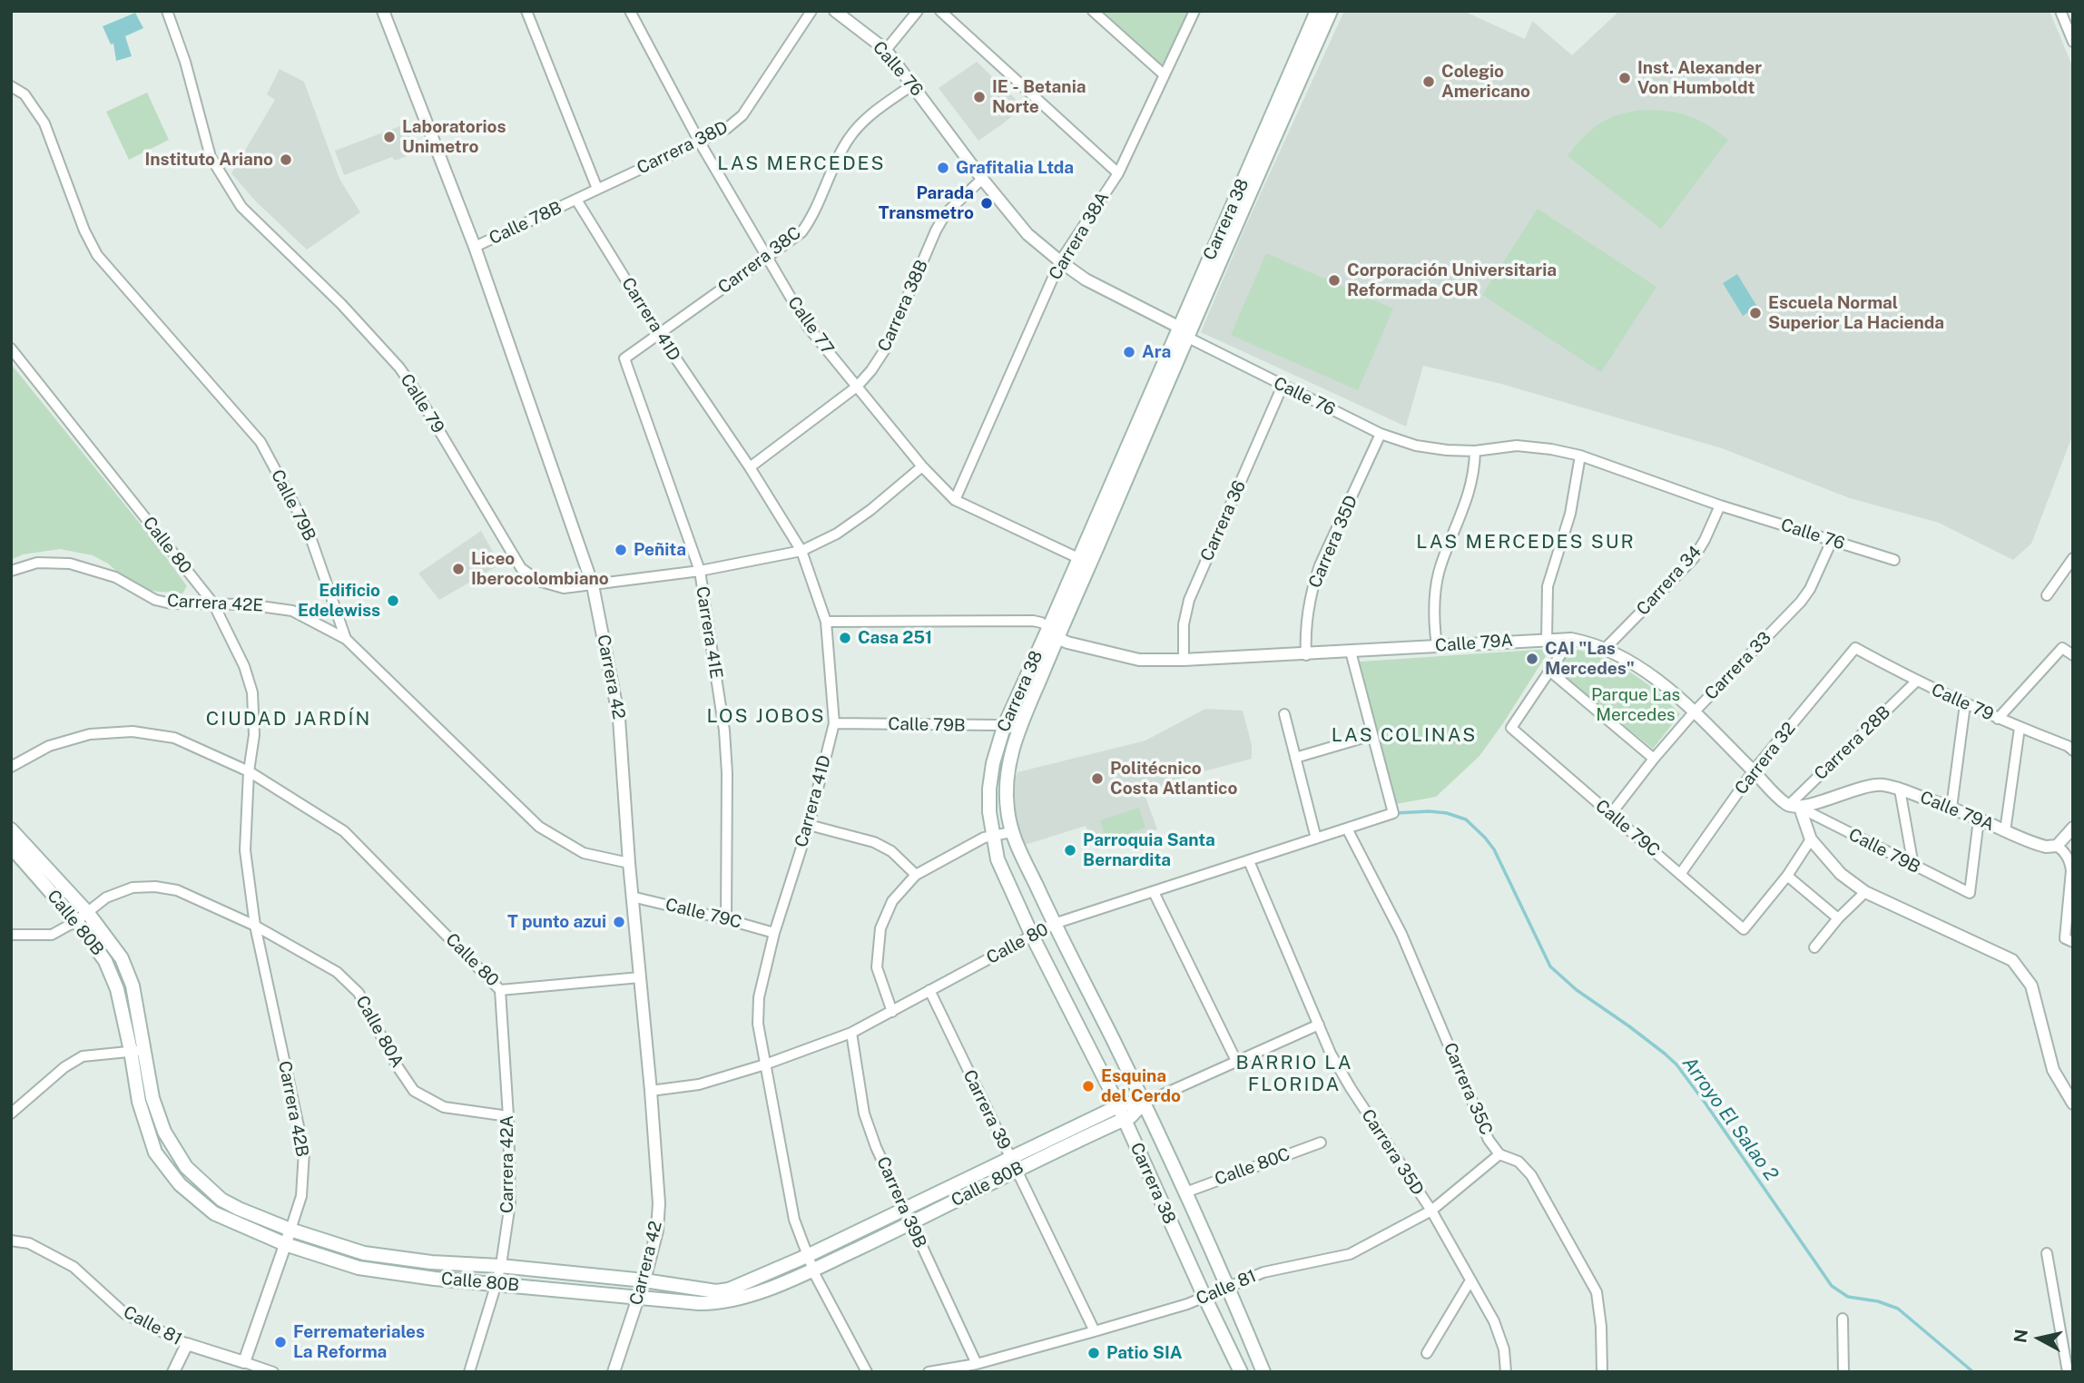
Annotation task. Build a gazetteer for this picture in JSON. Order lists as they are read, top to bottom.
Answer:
{
  "streets": {
    "main road": ["Carrera 38", "Calle 80B"],
    "street": [
      "Calle 76",
      "Carrera 38D",
      "Calle 78B",
      "Carrera 38A",
      "Carrera 38C",
      "Carrera 38B",
      "Carrera 41D",
      "Calle 77",
      "Calle 79",
      "Calle 79B",
      "Carrera 36",
      "Carrera 35D",
      "Calle 80",
      "Carrera 34",
      "Carrera 42E",
      "Carrera 41E",
      "Calle 79A",
      "Carrera 33",
      "Carrera 42",
      "Carrera 28B",
      "Carrera 32",
      "Calle 79C",
      "Calle 80A",
      "Carrera 35C",
      "Carrera 42B",
      "Carrera 39",
      "Carrera 42A",
      "Calle 80C",
      "Carrera 39B",
      "Calle 81"
    ]
  },
  "crossings": [
    ["Calle 76", "Carrera 38"],
    ["Calle 76", "Carrera 38A"],
    ["Calle 76", "Carrera 38C"],
    ["Calle 76", "Carrera 38B"],
    ["Calle 76", "Carrera 36"],
    ["Calle 76", "Carrera 35D"],
    ["Calle 76", "Carrera 34"],
    ["Calle 76", "Carrera 33"],
    ["Carrera 38D", "Calle 78B"],
    ["Carrera 38D", "Carrera 41D"],
    ["Carrera 38D", "Calle 77"],
    ["Carrera 38", "Calle 77"],
    ["Carrera 38", "Calle 79B"],
    ["Carrera 38", "Calle 80"],
    ["Carrera 38", "Calle 79A"],
    ["Carrera 38", "Calle 80B"],
    ["Carrera 38", "Calle 80C"],
    ["Carrera 38", "Calle 81"],
    ["Calle 78B", "Carrera 41D"],
    ["Calle 78B", "Carrera 42"],
    ["Carrera 38A", "Calle 77"],
    ["Carrera 38C", "Carrera 41D"],
    ["Carrera 38C", "Calle 77"],
    ["Carrera 38C", "Carrera 41E"],
    ["Carrera 38B", "Carrera 41D"],
    ["Carrera 38B", "Calle 77"],
    ["Carrera 41D", "Calle 79"],
    ["Carrera 41D", "Calle 79B"],
    ["Carrera 41D", "Calle 80"],
    ["Carrera 41D", "Calle 79C"],
    ["Carrera 41D", "Calle 80B"],
    ["Calle 79", "Carrera 41E"],
    ["Calle 79", "Carrera 42"],
    ["Calle 79", "Carrera 28B"],
    ["Calle 79", "Carrera 32"],
    ["Calle 79B", "Carrera 42E"],
    ["Calle 79B", "Calle 79A"],
    ["Calle 79B", "Carrera 42"],
    ["Calle 79B", "Carrera 28B"],
    ["Carrera 36", "Calle 79A"],
    ["Carrera 35D", "Calle 80"],
    ["Carrera 35D", "Calle 79A"],
    ["Carrera 35D", "Calle 80B"],
    ["Carrera 35D", "Calle 81"],
    ["Calle 80", "Carrera 42E"],
    ["Calle 80", "Carrera 42"],
    ["Calle 80", "Calle 80A"],
    ["Calle 80", "Carrera 35C"],
    ["Calle 80", "Carrera 42B"],
    ["Calle 80", "Carrera 39"],
    ["Calle 80", "Carrera 42A"],
    ["Calle 80", "Carrera 39B"],
    ["Carrera 34", "Calle 79A"],
    ["Carrera 41E", "Calle 79C"],
    ["Calle 79A", "Carrera 33"],
    ["Calle 79A", "Carrera 28B"],
    ["Calle 79A", "Carrera 32"],
    ["Carrera 33", "Calle 79C"],
    ["Carrera 42", "Calle 79C"],
    ["Carrera 42", "Calle 80B"],
    ["Carrera 32", "Calle 79C"],
    ["Calle 80B", "Calle 80A"],
    ["Calle 80B", "Carrera 42B"],
    ["Calle 80B", "Carrera 39"],
    ["Calle 80B", "Carrera 42A"],
    ["Calle 80B", "Carrera 39B"],
    ["Calle 80A", "Carrera 42B"],
    ["Calle 80A", "Carrera 42A"],
    ["Carrera 35C", "Calle 81"],
    ["Carrera 42B", "Calle 81"],
    ["Carrera 39", "Calle 81"],
    ["Carrera 39B", "Calle 81"]
  ],
  "districts": [
    "LAS MERCEDES",
    "LAS MERCEDES SUR",
    "LOS JOBOS",
    "CIUDAD JARDÍN",
    "LAS COLINAS",
    "BARRIO LA FLORIDA"
  ],
  "water": ["Arroyo El Salao 2"],
  "parks": ["Parque Las Mercedes"],
  "places": [
    "Inst. Alexander Von Humboldt",
    "Colegio Americano",
    "IE - Betania Norte",
    "Laboratorios Unimetro",
    "Instituto Ariano",
    "Grafitalia Ltda",
    "Parada Transmetro",
    "Corporación Universitaria Reformada CUR",
    "Escuela Normal Superior La Hacienda",
    "Ara",
    "Peñita",
    "Liceo Iberocolombiano",
    "Edificio Edelewiss",
    "Casa 251",
    "CAI \"Las Mercedes\"",
    "Politécnico Costa Atlantico",
    "Parroquia Santa Bernardita",
    "T punto azui",
    "Esquina del Cerdo",
    "Ferremateriales La Reforma",
    "Patio SIA"
  ],
  "north": "left"
}
